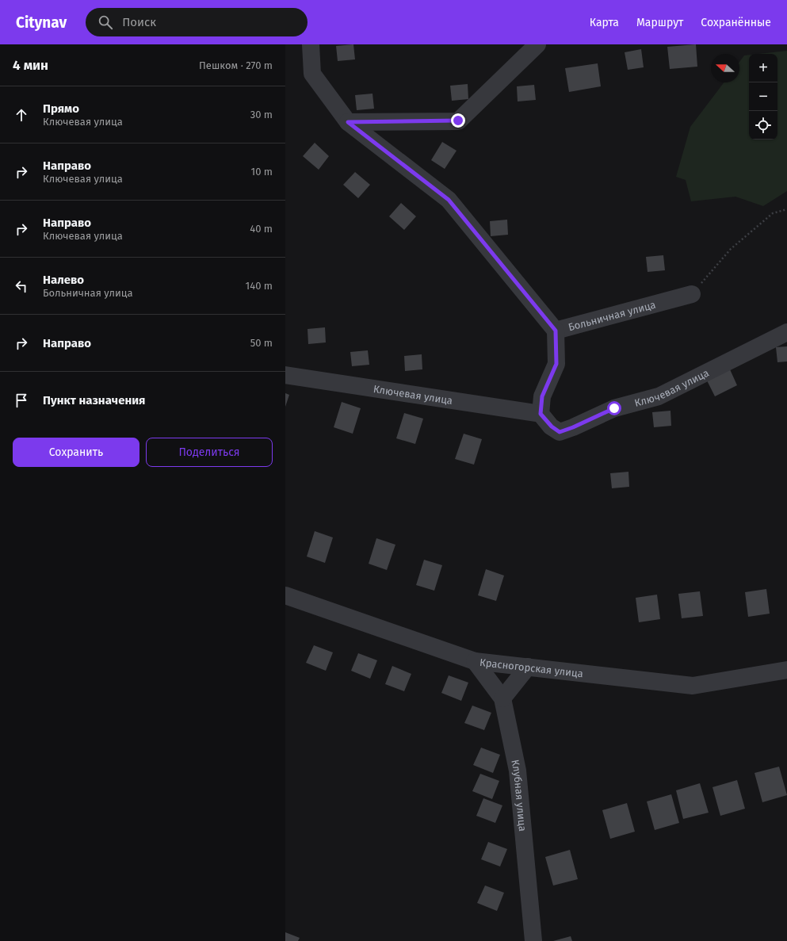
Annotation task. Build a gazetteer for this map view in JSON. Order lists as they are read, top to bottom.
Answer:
{
  "streets": {
    "street": [
      "Больничная улица",
      "Ключевая улица",
      "Красногорская улица",
      "Клубная улица"
    ]
  },
  "crossings": [
    ["Красногорская улица", "Клубная улица"]
  ],
  "north": "left",
  "page": {
    "header": "Citynav",
    "search": "Поиск",
    "nav": ["Карта", "Маршрут", "Сохранённые"],
    "heading": ["4 мин", "Пешком · 270 m"],
    "map_buttons": ["+", "−"],
    "list": [
      ["Прямо", "Ключевая улица", "30 m"],
      ["Направо", "Ключевая улица", "10 m"],
      ["Направо", "Ключевая улица", "40 m"],
      ["Налево", "Больничная улица", "140 m"],
      ["Направо", "50 m"],
      "Пункт назначения"
    ],
    "buttons": ["Сохранить", "Поделиться"]
  }
}
